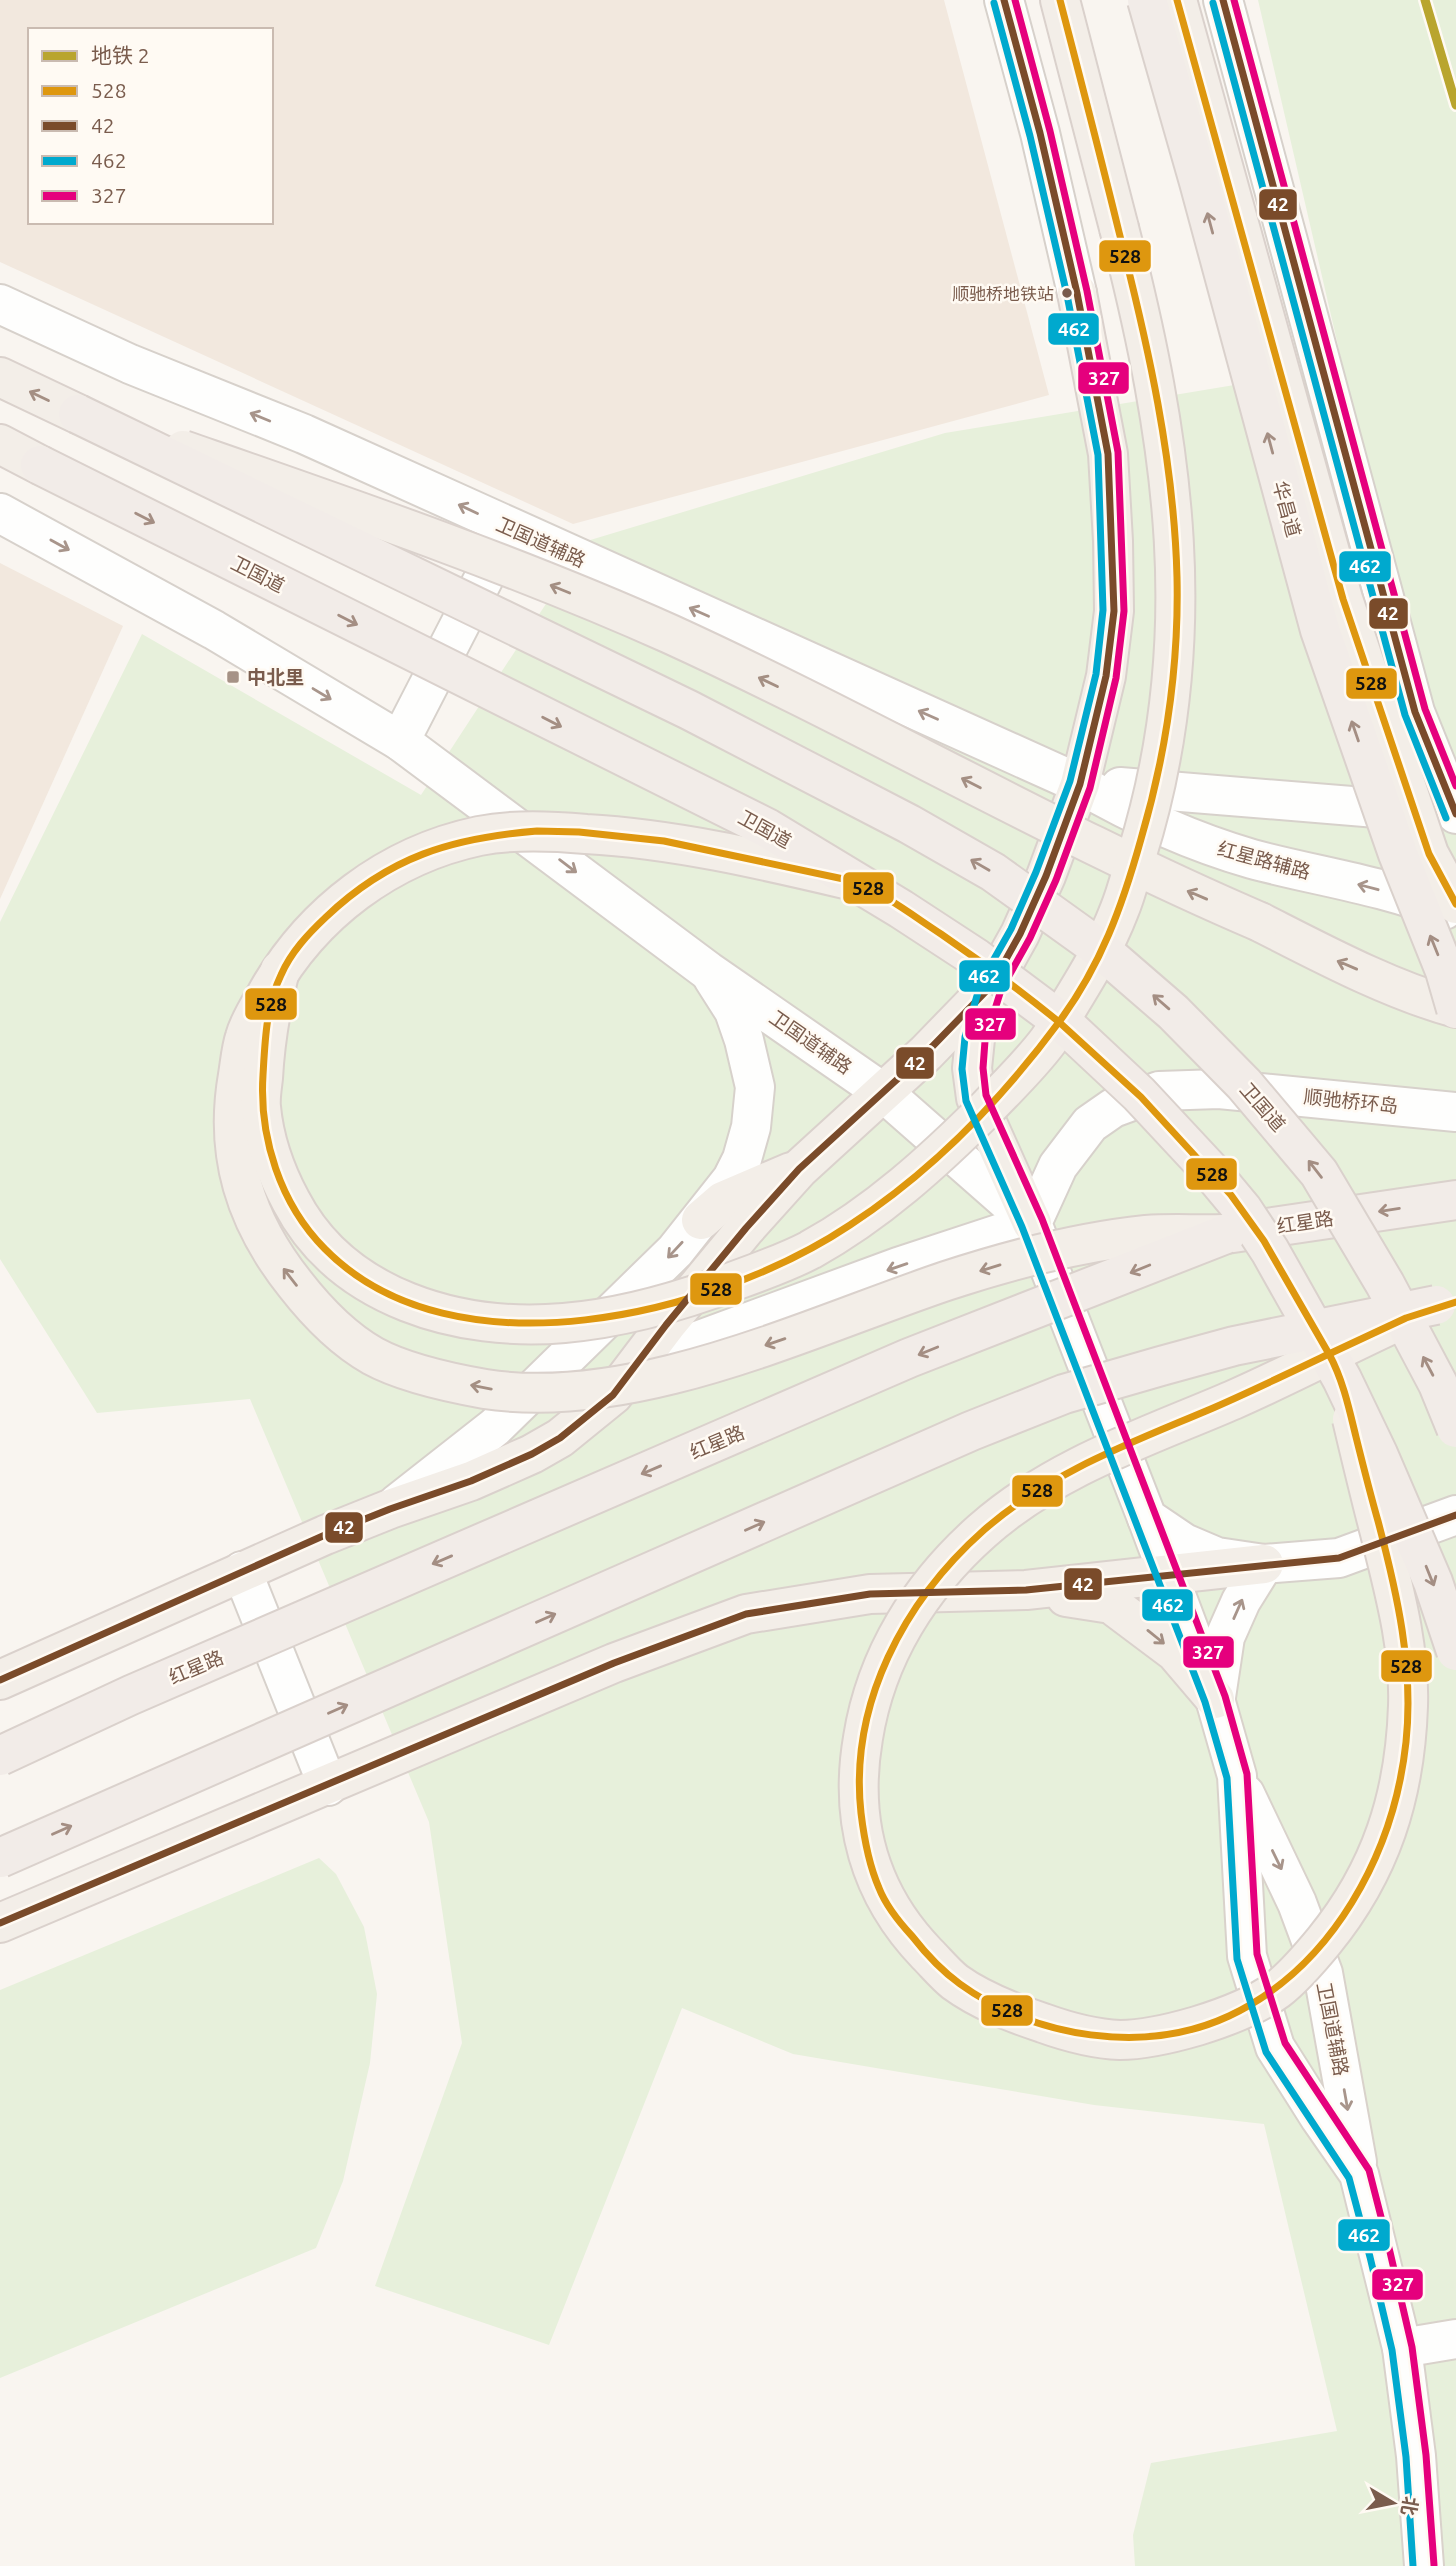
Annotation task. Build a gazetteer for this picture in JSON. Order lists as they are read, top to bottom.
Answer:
{
  "streets": {
    "highway": ["华昌道", "卫国道", "红星路"],
    "street": ["卫国道辅路", "红星路辅路", "顺驰桥环岛"]
  },
  "crossings": [
    ["卫国道辅路", "红星路辅路"],
    ["卫国道辅路", "顺驰桥环岛"]
  ],
  "one_way": ["华昌道"],
  "places": {
    "other": ["顺驰桥地铁站"],
    "transit": ["中北里"]
  },
  "lines": [
    "metro line 2",
    "transit line 528",
    "transit line 42",
    "transit line 327",
    "transit line 462"
  ],
  "legend": [
    "地铁 2",
    "528",
    "42",
    "462",
    "327"
  ],
  "north": "right"
}
